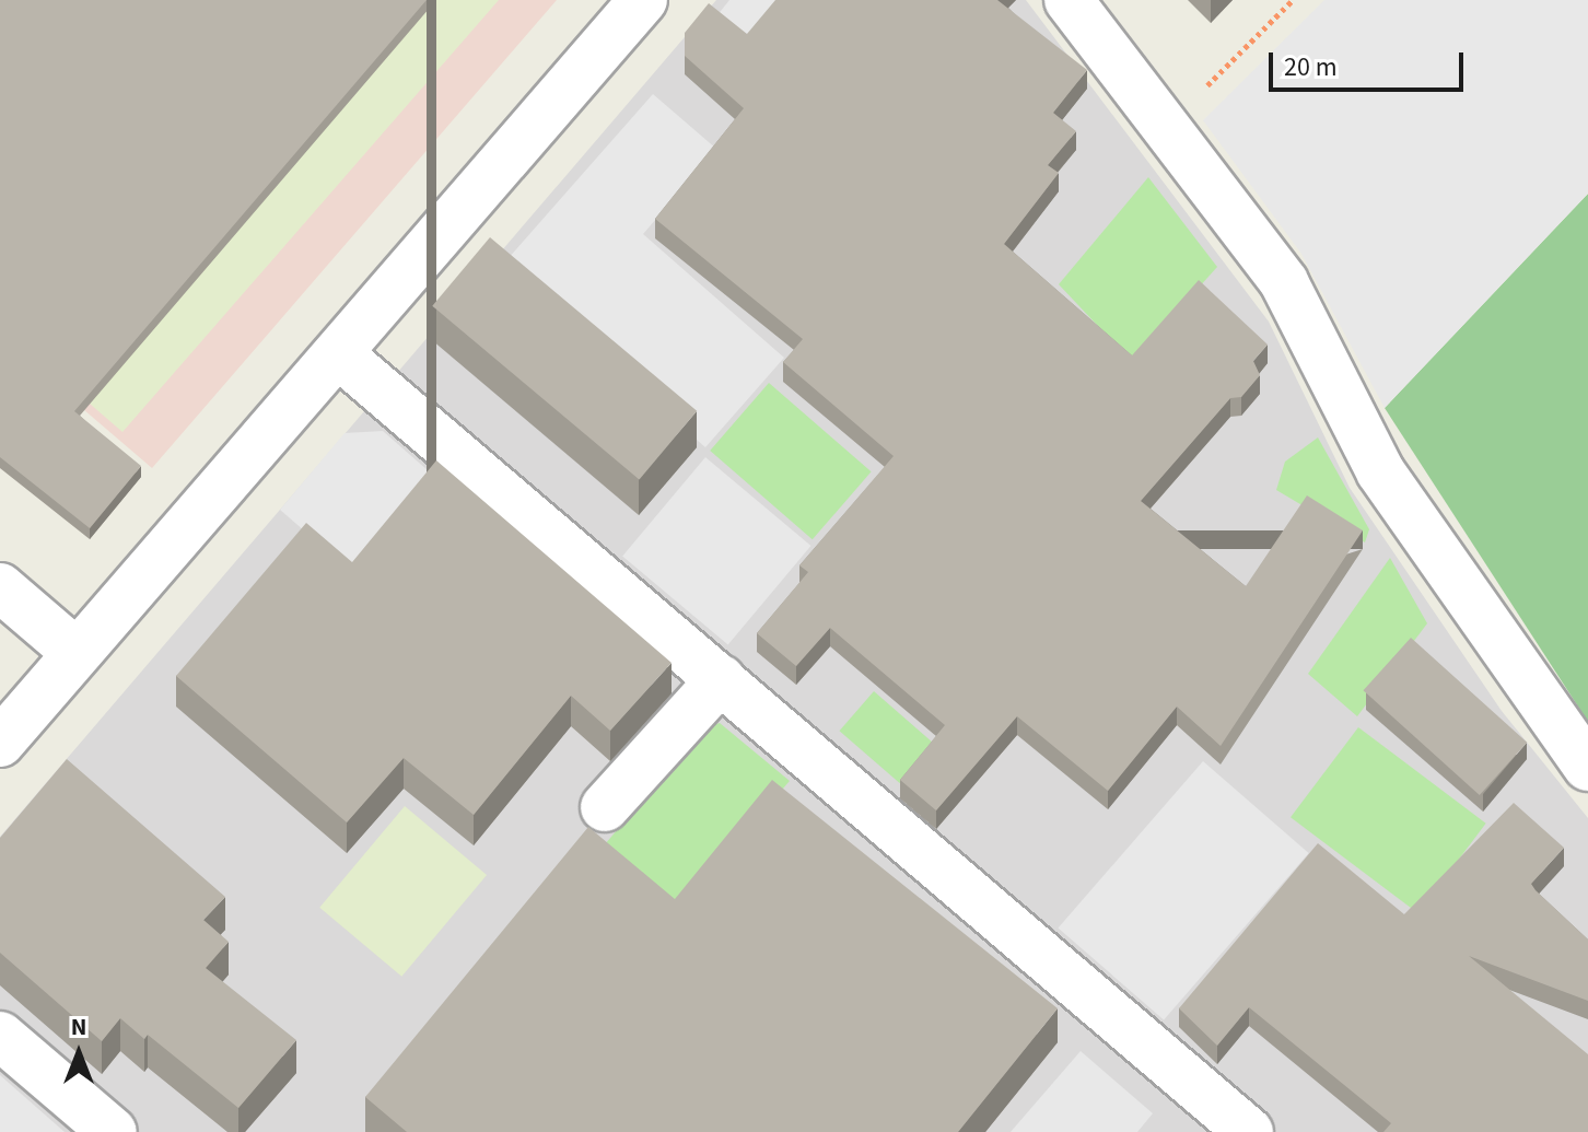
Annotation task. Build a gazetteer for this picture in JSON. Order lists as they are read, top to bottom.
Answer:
{
  "scale_bar": "20 m",
  "north": "top"
}
